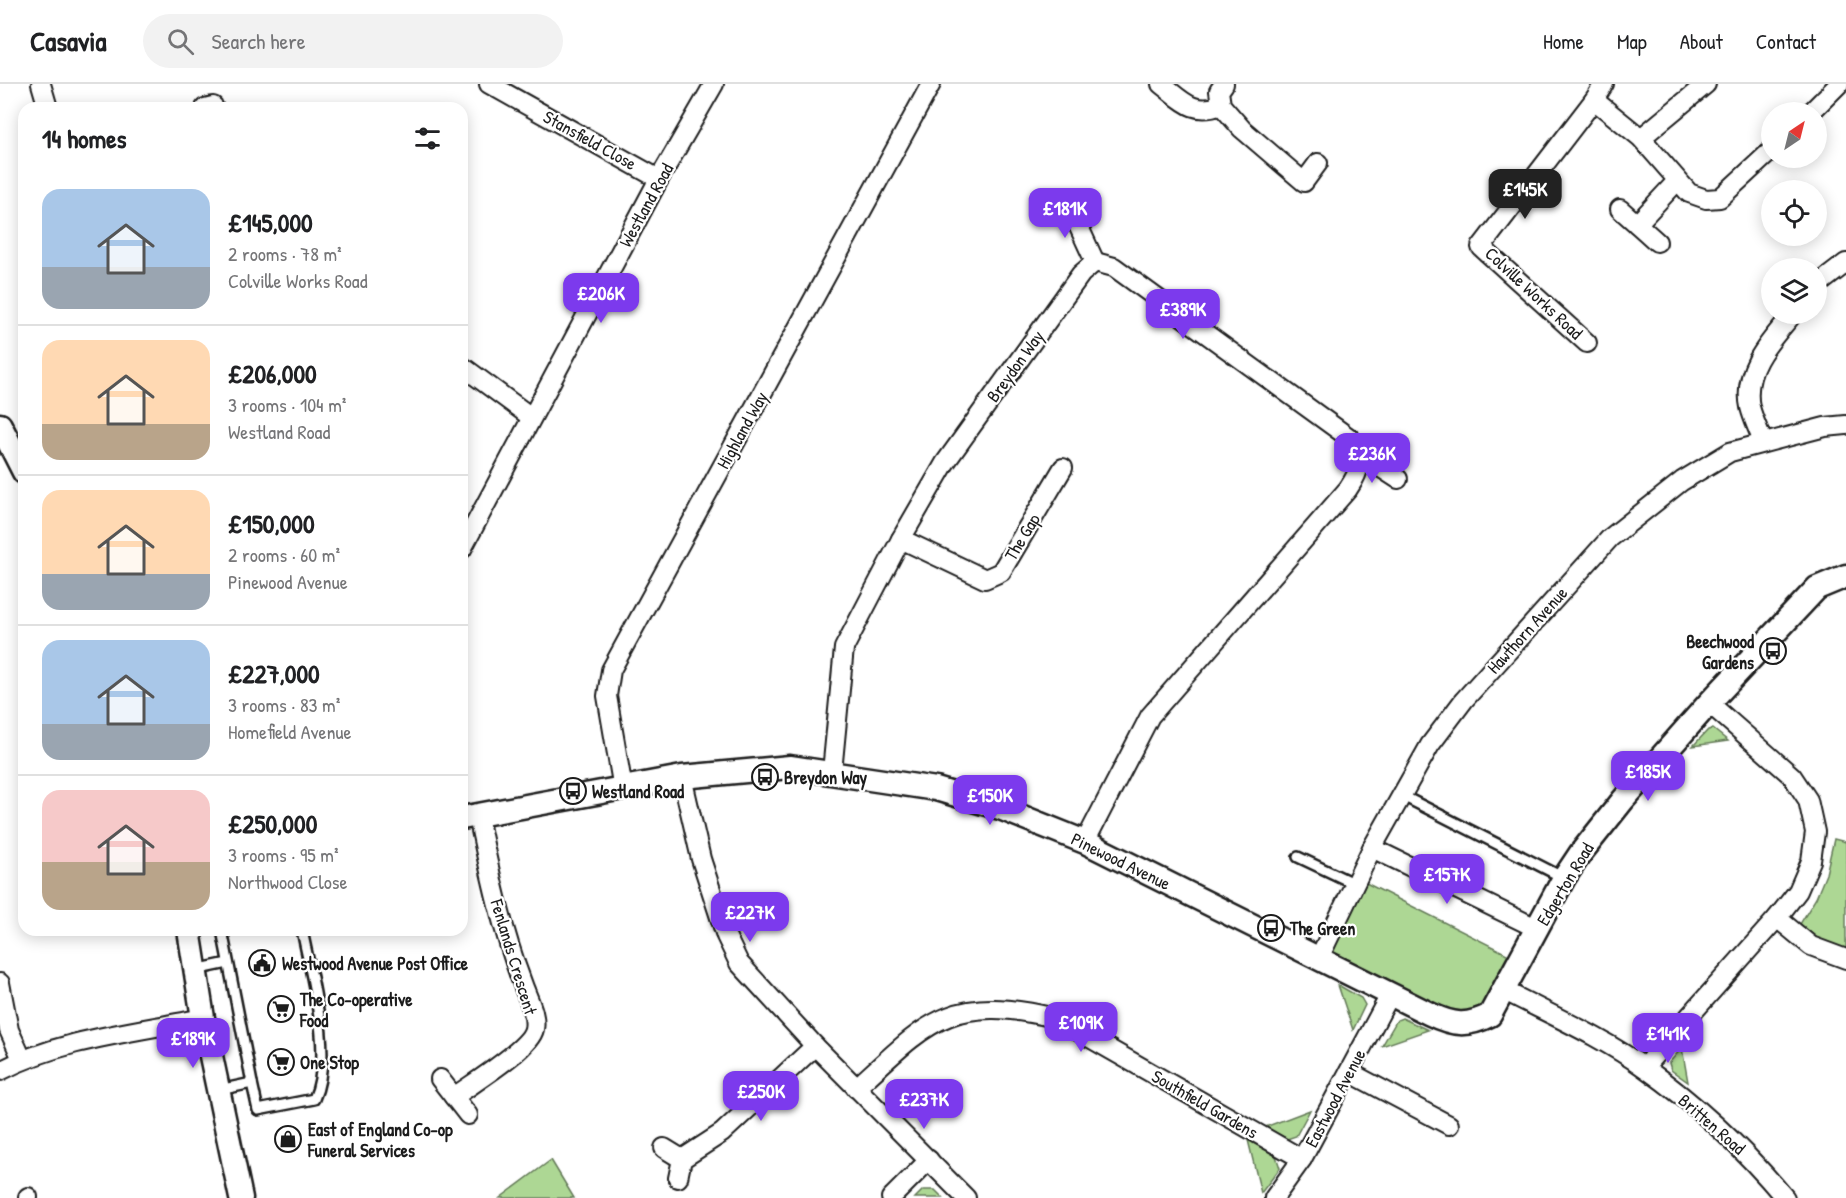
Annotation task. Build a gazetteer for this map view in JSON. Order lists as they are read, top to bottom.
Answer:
{
  "streets": {
    "street": [
      "Stansfield Close",
      "Westland Road",
      "Colville Works Road",
      "Breydon Way",
      "Highland Way",
      "The Gap",
      "Hawthorn Avenue",
      "Pinewood Avenue",
      "Edgerton Road",
      "Fenlands Crescent",
      "Eastwood Avenue",
      "Southfield Gardens",
      "Britten Road"
    ]
  },
  "crossings": [
    ["Stansfield Close", "Westland Road"],
    ["Breydon Way", "The Gap"],
    ["Breydon Way", "Pinewood Avenue"],
    ["Highland Way", "Pinewood Avenue"],
    ["Hawthorn Avenue", "Pinewood Avenue"],
    ["Pinewood Avenue", "Edgerton Road"],
    ["Pinewood Avenue", "Fenlands Crescent"],
    ["Pinewood Avenue", "Eastwood Avenue"],
    ["Edgerton Road", "Britten Road"],
    ["Eastwood Avenue", "Southfield Gardens"]
  ],
  "places": {
    "bus stop": [
      "Beechwood Gardens",
      "Breydon Way",
      "Westland Road",
      "The Green"
    ],
    "public building": ["Westwood Avenue Post Office"],
    "supermarket": ["The Co-operative Food", "One Stop"],
    "shop": ["East of England Co-op Funeral Services"]
  },
  "north": "top right",
  "page": {
    "header": "Casavia",
    "search": "Search here",
    "nav": [
      "Home",
      "Map",
      "About",
      "Contact"
    ],
    "heading": "14 homes",
    "price": [
      "£145K",
      "£181K",
      "£206K",
      "£389K",
      "£236K",
      "£185K",
      "£150K",
      "£157K",
      "£227K",
      "£109K",
      "£141K",
      "£189K",
      "£250K",
      "£237K"
    ],
    "list": [
      {
        "name": "£145,000",
        "note": "2 rooms · 78 m² · Colville Works Road"
      },
      {
        "name": "£206,000",
        "note": "3 rooms · 104 m² · Westland Road"
      },
      {
        "name": "£150,000",
        "note": "2 rooms · 60 m² · Pinewood Avenue"
      },
      {
        "name": "£227,000",
        "note": "3 rooms · 83 m² · Homefield Avenue"
      },
      {
        "name": "£250,000",
        "note": "3 rooms · 95 m² · Northwood Close"
      }
    ]
  }
}
